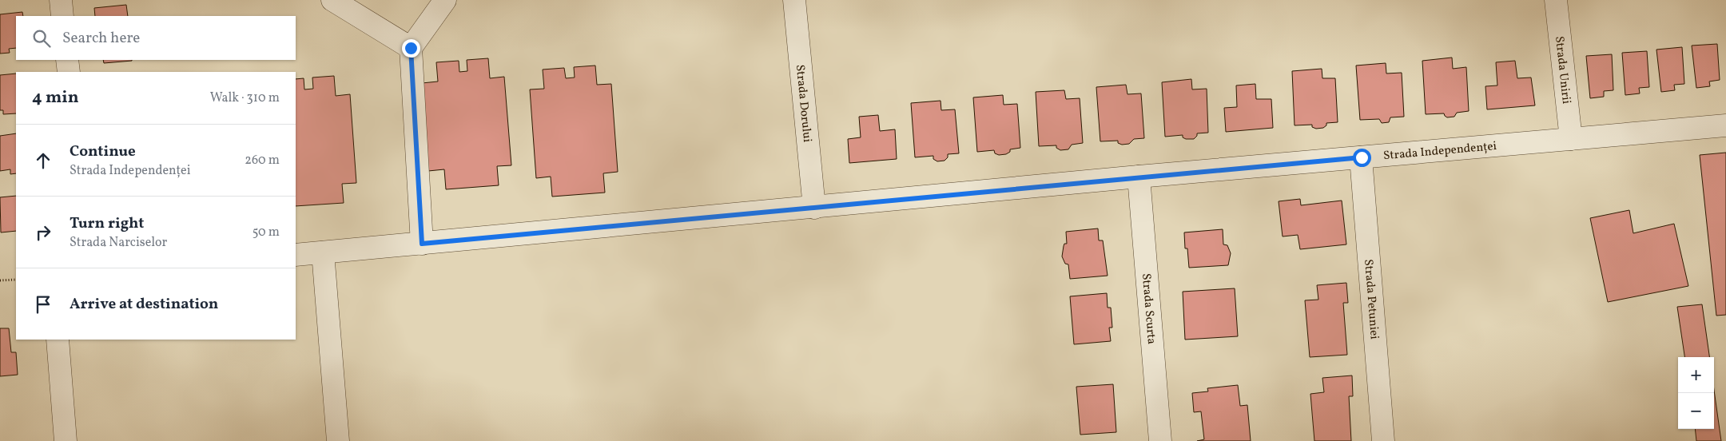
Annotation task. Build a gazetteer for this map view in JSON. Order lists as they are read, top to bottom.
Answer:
{
  "streets": {
    "street": [
      "Strada Unirii",
      "Strada Dorului",
      "Strada Independenței",
      "Strada Petuniei",
      "Strada Scurta"
    ]
  },
  "crossings": [
    ["Strada Unirii", "Strada Independenței"],
    ["Strada Dorului", "Strada Independenței"],
    ["Strada Independenței", "Strada Petuniei"],
    ["Strada Independenței", "Strada Scurta"]
  ],
  "page": {
    "search": "Search here",
    "heading": ["4 min", "Walk · 310 m"],
    "list": [
      ["Continue", "Strada Independenței", "260 m"],
      ["Turn right", "Strada Narciselor", "50 m"],
      "Arrive at destination"
    ],
    "map_buttons": ["+", "−"]
  }
}
